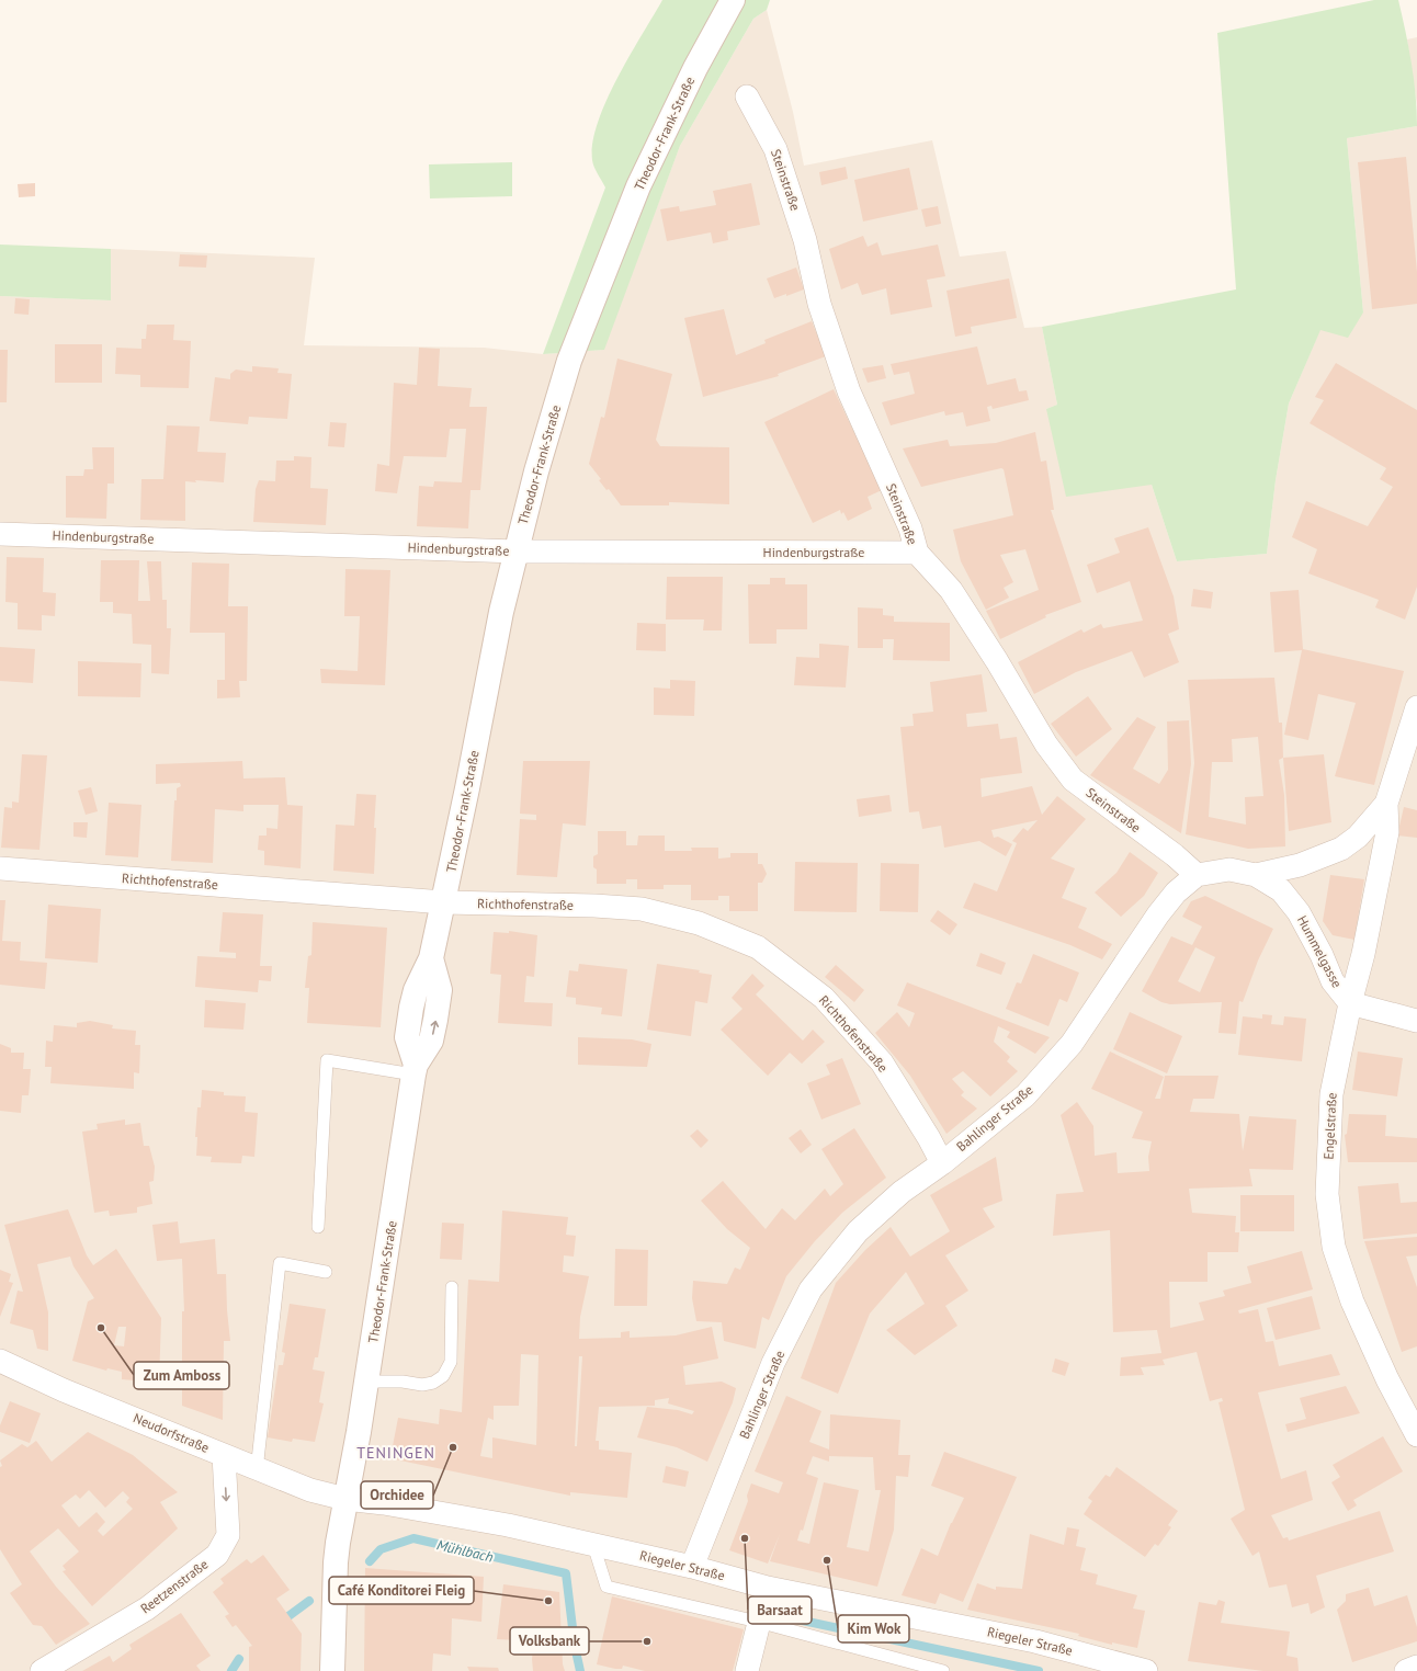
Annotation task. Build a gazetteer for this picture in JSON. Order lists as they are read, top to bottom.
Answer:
{
  "streets": {
    "main road": ["Theodor-Frank-Straße"],
    "street": [
      "Steinstraße",
      "Hindenburgstraße",
      "Richthofenstraße",
      "Hummelgasse",
      "Bahlinger Straße",
      "Engelstraße",
      "Neudorfstraße",
      "Riegeler Straße",
      "Reetzenstraße"
    ]
  },
  "crossings": [
    ["Theodor-Frank-Straße", "Hindenburgstraße"],
    ["Theodor-Frank-Straße", "Richthofenstraße"],
    ["Theodor-Frank-Straße", "Neudorfstraße"],
    ["Theodor-Frank-Straße", "Riegeler Straße"],
    ["Steinstraße", "Hindenburgstraße"],
    ["Steinstraße", "Bahlinger Straße"],
    ["Richthofenstraße", "Bahlinger Straße"],
    ["Hummelgasse", "Engelstraße"],
    ["Bahlinger Straße", "Riegeler Straße"],
    ["Neudorfstraße", "Riegeler Straße"],
    ["Neudorfstraße", "Reetzenstraße"]
  ],
  "one_way": ["Reetzenstraße"],
  "districts": ["TENINGEN"],
  "water": ["Mühlbach"],
  "places": [
    "Zum Amboss",
    "Orchidee",
    "Barsaat",
    "Kim Wok",
    "Café Konditorei Fleig",
    "Volksbank"
  ]
}
